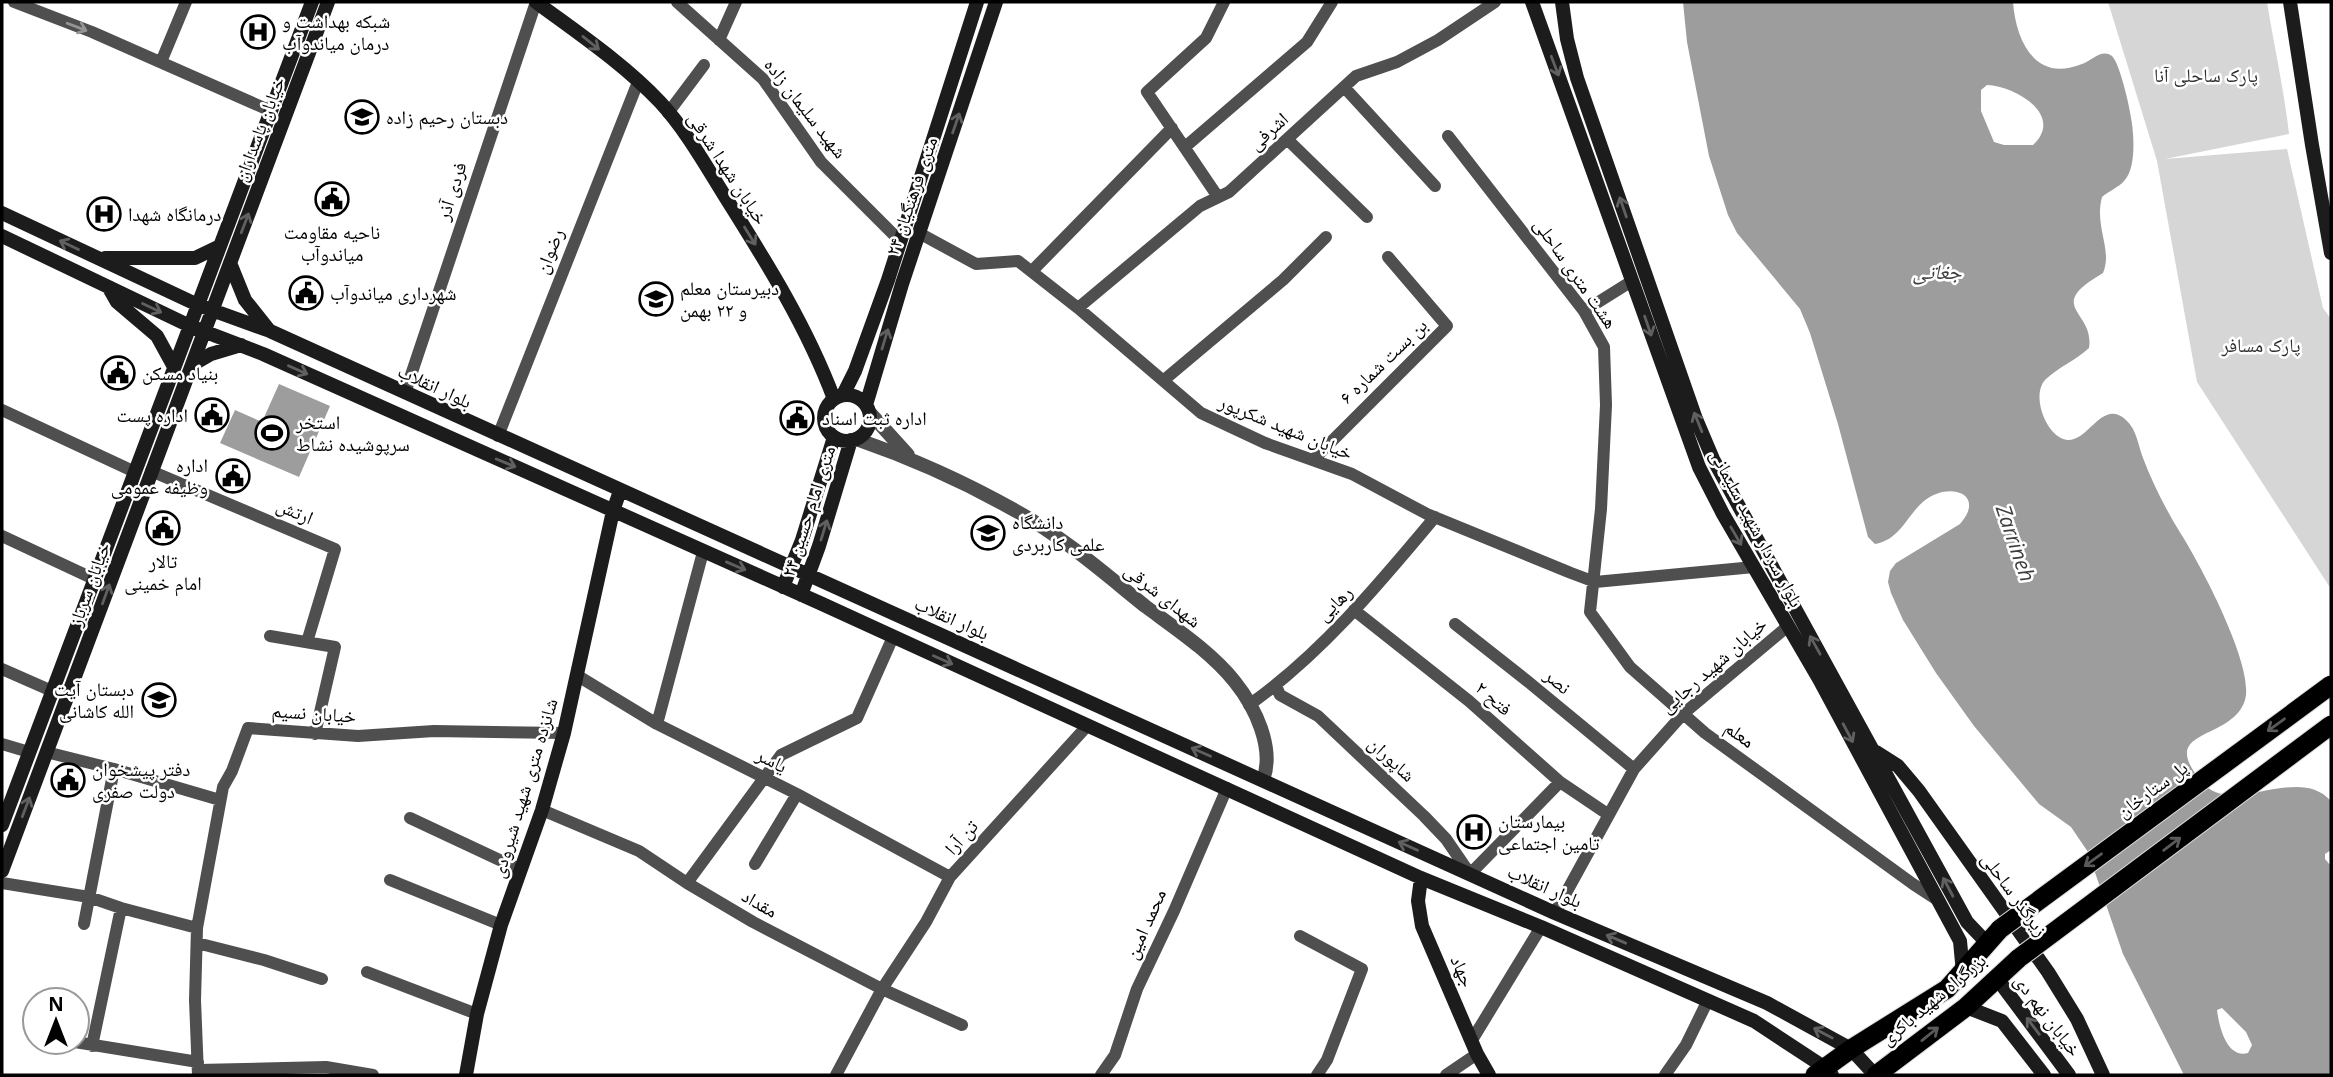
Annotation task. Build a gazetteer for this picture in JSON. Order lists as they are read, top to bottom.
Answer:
{
  "streets": {
    "highway": ["پل ستارخان", "بزرگراه شهید باکری"],
    "main road": [
      "خیابان پاسداران",
      "خیابان شهدا شرقی",
      "۲۴ متری فرهنگیان",
      "بلوار انقلاب",
      "۲۴ متری امام حسین",
      "بلوار سردار شهید سلیمانی",
      "خیابان سرباز",
      "شانزده متری شهید شیرودی",
      "زیرگذر ساحلی",
      "جهاد",
      "خیابان نهم دی"
    ],
    "street": [
      "شهید سلیمان زاده",
      "اشرفی",
      "فردی آذر",
      "رضوان",
      "هشت متری ساحلی",
      "بن بست شماره ۶",
      "خیابان شهید شکرپور",
      "ارتش",
      "شهدای شرقی",
      "رهایی",
      "خیابان شهید رجایی",
      "نصر",
      "فتح ۲",
      "خیابان نسیم",
      "معلم",
      "شاپوران",
      "یاسر",
      "تن آرا",
      "مقداد",
      "محمد امین"
    ]
  },
  "crossings": [
    ["شهید سلیمان زاده", "۲۴ متری فرهنگیان"],
    ["خیابان پاسداران", "بلوار انقلاب"],
    ["خیابان پاسداران", "خیابان سرباز"],
    ["اشرفی", "خیابان شهید شکرپور"],
    ["خیابان شهدا شرقی", "فردی آذر"],
    ["خیابان شهدا شرقی", "۲۴ متری فرهنگیان"],
    ["خیابان شهدا شرقی", "رضوان"],
    ["خیابان شهدا شرقی", "۲۴ متری امام حسین"],
    ["خیابان شهدا شرقی", "شهدای شرقی"],
    ["فردی آذر", "بلوار انقلاب"],
    ["۲۴ متری فرهنگیان", "خیابان شهید شکرپور"],
    ["۲۴ متری فرهنگیان", "۲۴ متری امام حسین"],
    ["۲۴ متری فرهنگیان", "شهدای شرقی"],
    ["رضوان", "بلوار انقلاب"],
    ["هشت متری ساحلی", "خیابان شهید شکرپور"],
    ["هشت متری ساحلی", "معلم"],
    ["بن بست شماره ۶", "خیابان شهید شکرپور"],
    ["بلوار انقلاب", "۲۴ متری امام حسین"],
    ["بلوار انقلاب", "خیابان سرباز"],
    ["بلوار انقلاب", "شهدای شرقی"],
    ["بلوار انقلاب", "خیابان شهید رجایی"],
    ["بلوار انقلاب", "شاپوران"],
    ["بلوار انقلاب", "شانزده متری شهید شیرودی"],
    ["بلوار انقلاب", "تن آرا"],
    ["بلوار انقلاب", "محمد امین"],
    ["بلوار انقلاب", "جهاد"],
    ["بلوار انقلاب", "بزرگراه شهید باکری"],
    ["خیابان شهید شکرپور", "رهایی"],
    ["خیابان شهید شکرپور", "معلم"],
    ["ارتش", "خیابان سرباز"],
    ["۲۴ متری امام حسین", "شهدای شرقی"],
    ["بلوار سردار شهید سلیمانی", "خیابان شهید رجایی"],
    ["بلوار سردار شهید سلیمانی", "معلم"],
    ["بلوار سردار شهید سلیمانی", "پل ستارخان"],
    ["بلوار سردار شهید سلیمانی", "زیرگذر ساحلی"],
    ["بلوار سردار شهید سلیمانی", "بزرگراه شهید باکری"],
    ["شهدای شرقی", "رهایی"],
    ["رهایی", "فتح ۲"],
    ["رهایی", "شاپوران"],
    ["خیابان شهید رجایی", "نصر"],
    ["خیابان شهید رجایی", "فتح ۲"],
    ["خیابان شهید رجایی", "معلم"],
    ["خیابان نسیم", "شانزده متری شهید شیرودی"],
    ["یاسر", "شانزده متری شهید شیرودی"],
    ["یاسر", "تن آرا"],
    ["شانزده متری شهید شیرودی", "مقداد"],
    ["پل ستارخان", "بزرگراه شهید باکری"],
    ["تن آرا", "مقداد"],
    ["بزرگراه شهید باکری", "خیابان نهم دی"]
  ],
  "one_way": ["خیابان شهدا شرقی", "پل ستارخان", "بزرگراه شهید باکری"],
  "water": ["جغاتی", "Zarrineh"],
  "parks": ["پارک ساحلی آنا", "پارک مسافر"],
  "places": {
    "hospital": ["شبکه بهداشت و درمان میاندوآب", "درمانگاه شهدا", "بیمارستان تامین اجتماعی"],
    "school or university": [
      "دبستان رحیم زاده",
      "دبیرستان معلم و ۲۲ بهمن",
      "دانشگاه علمی کاربردی",
      "دبستان آیت الله کاشانی"
    ],
    "public building": [
      "ناحیه مقاومت میاندوآب",
      "شهرداری میاندوآب",
      "بنیاد مسکن",
      "اداره پست",
      "اداره ثبت اسناد",
      "اداره وظیفه عمومی",
      "تالار امام خمینی",
      "دفتر پیشخوان دولت صفری"
    ],
    "sports": ["استخر سرپوشیده نشاط"]
  },
  "north": "top"
}
